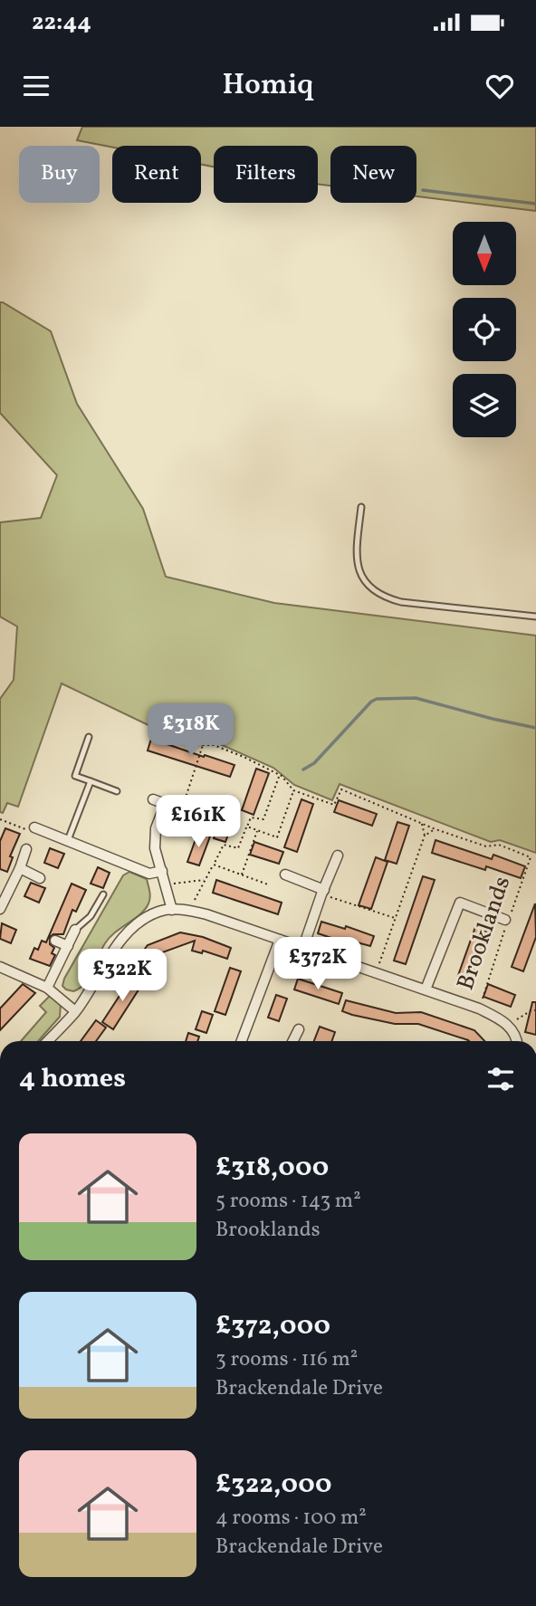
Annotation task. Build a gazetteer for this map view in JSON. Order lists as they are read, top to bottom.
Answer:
{
  "streets": {
    "path": ["Brooklands"]
  },
  "north": "bottom",
  "page": {
    "status": "22:44",
    "header": "Homiq",
    "chip": [
      "Buy",
      "Rent",
      "Filters",
      "New"
    ],
    "price": [
      "£318K",
      "£161K",
      "£372K",
      "£322K"
    ],
    "heading": "4 homes",
    "list": [
      {
        "name": "£318,000",
        "note": "5 rooms · 143 m² · Brooklands"
      },
      {
        "name": "£372,000",
        "note": "3 rooms · 116 m² · Brackendale Drive"
      },
      {
        "name": "£322,000",
        "note": "4 rooms · 100 m² · Brackendale Drive"
      }
    ]
  }
}
